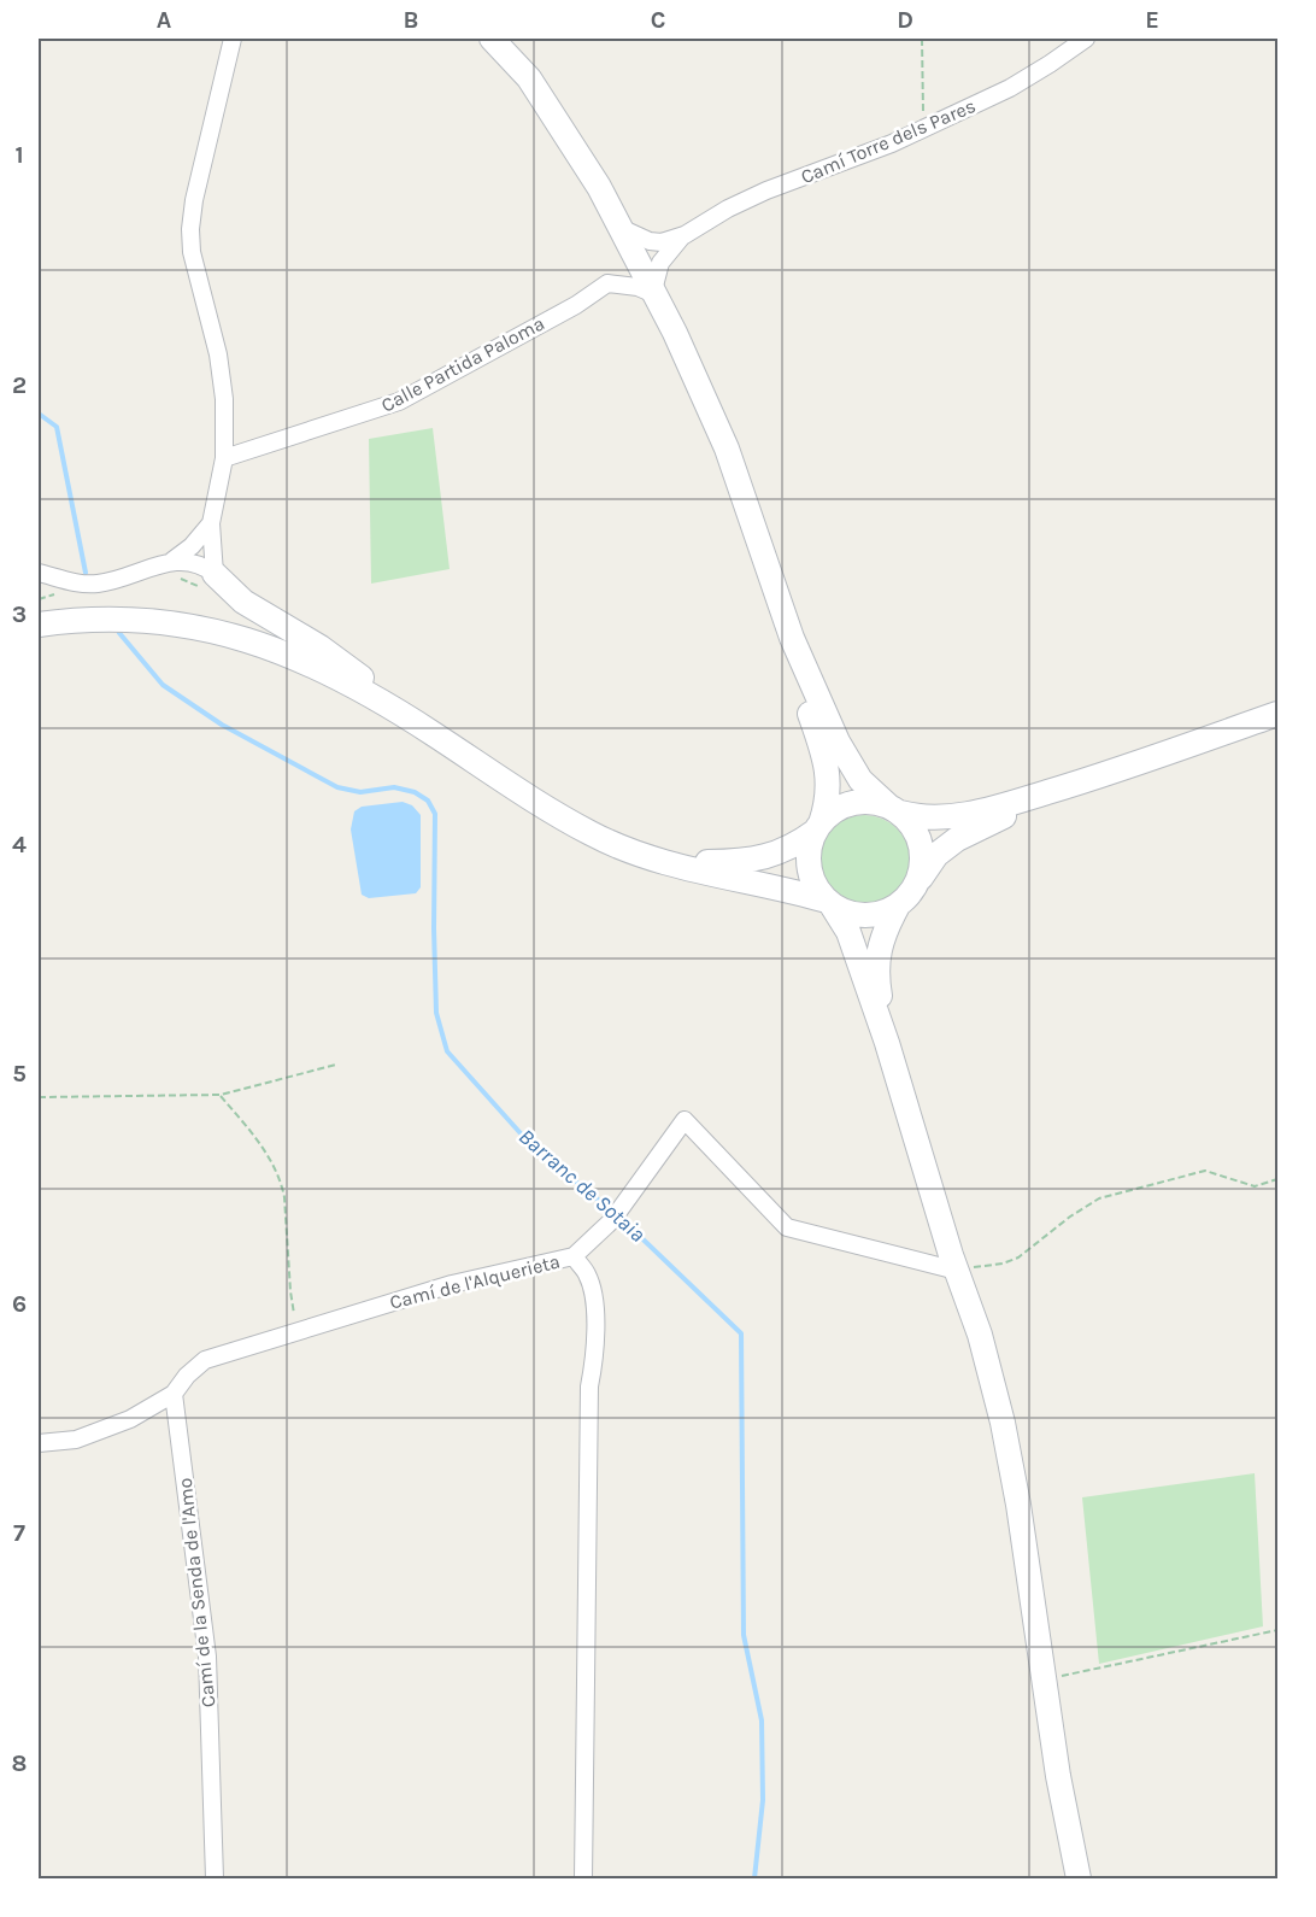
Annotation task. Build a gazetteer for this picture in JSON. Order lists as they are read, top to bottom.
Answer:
{
  "streets": {
    "street": [
      "Camí Torre dels Pares",
      "Calle Partida Paloma",
      "Camí de l'Alquerieta",
      "Camí de la Senda de l'Amo"
    ]
  },
  "crossings": [
    ["Camí Torre dels Pares", "Calle Partida Paloma"],
    ["Camí de l'Alquerieta", "Camí de la Senda de l'Amo"]
  ],
  "water": ["Barranc de Sotaia"],
  "grid": {
    "columns": [
      "A",
      "B",
      "C",
      "D",
      "E"
    ],
    "rows": [
      "1",
      "2",
      "3",
      "4",
      "5",
      "6",
      "7",
      "8"
    ]
  }
}
